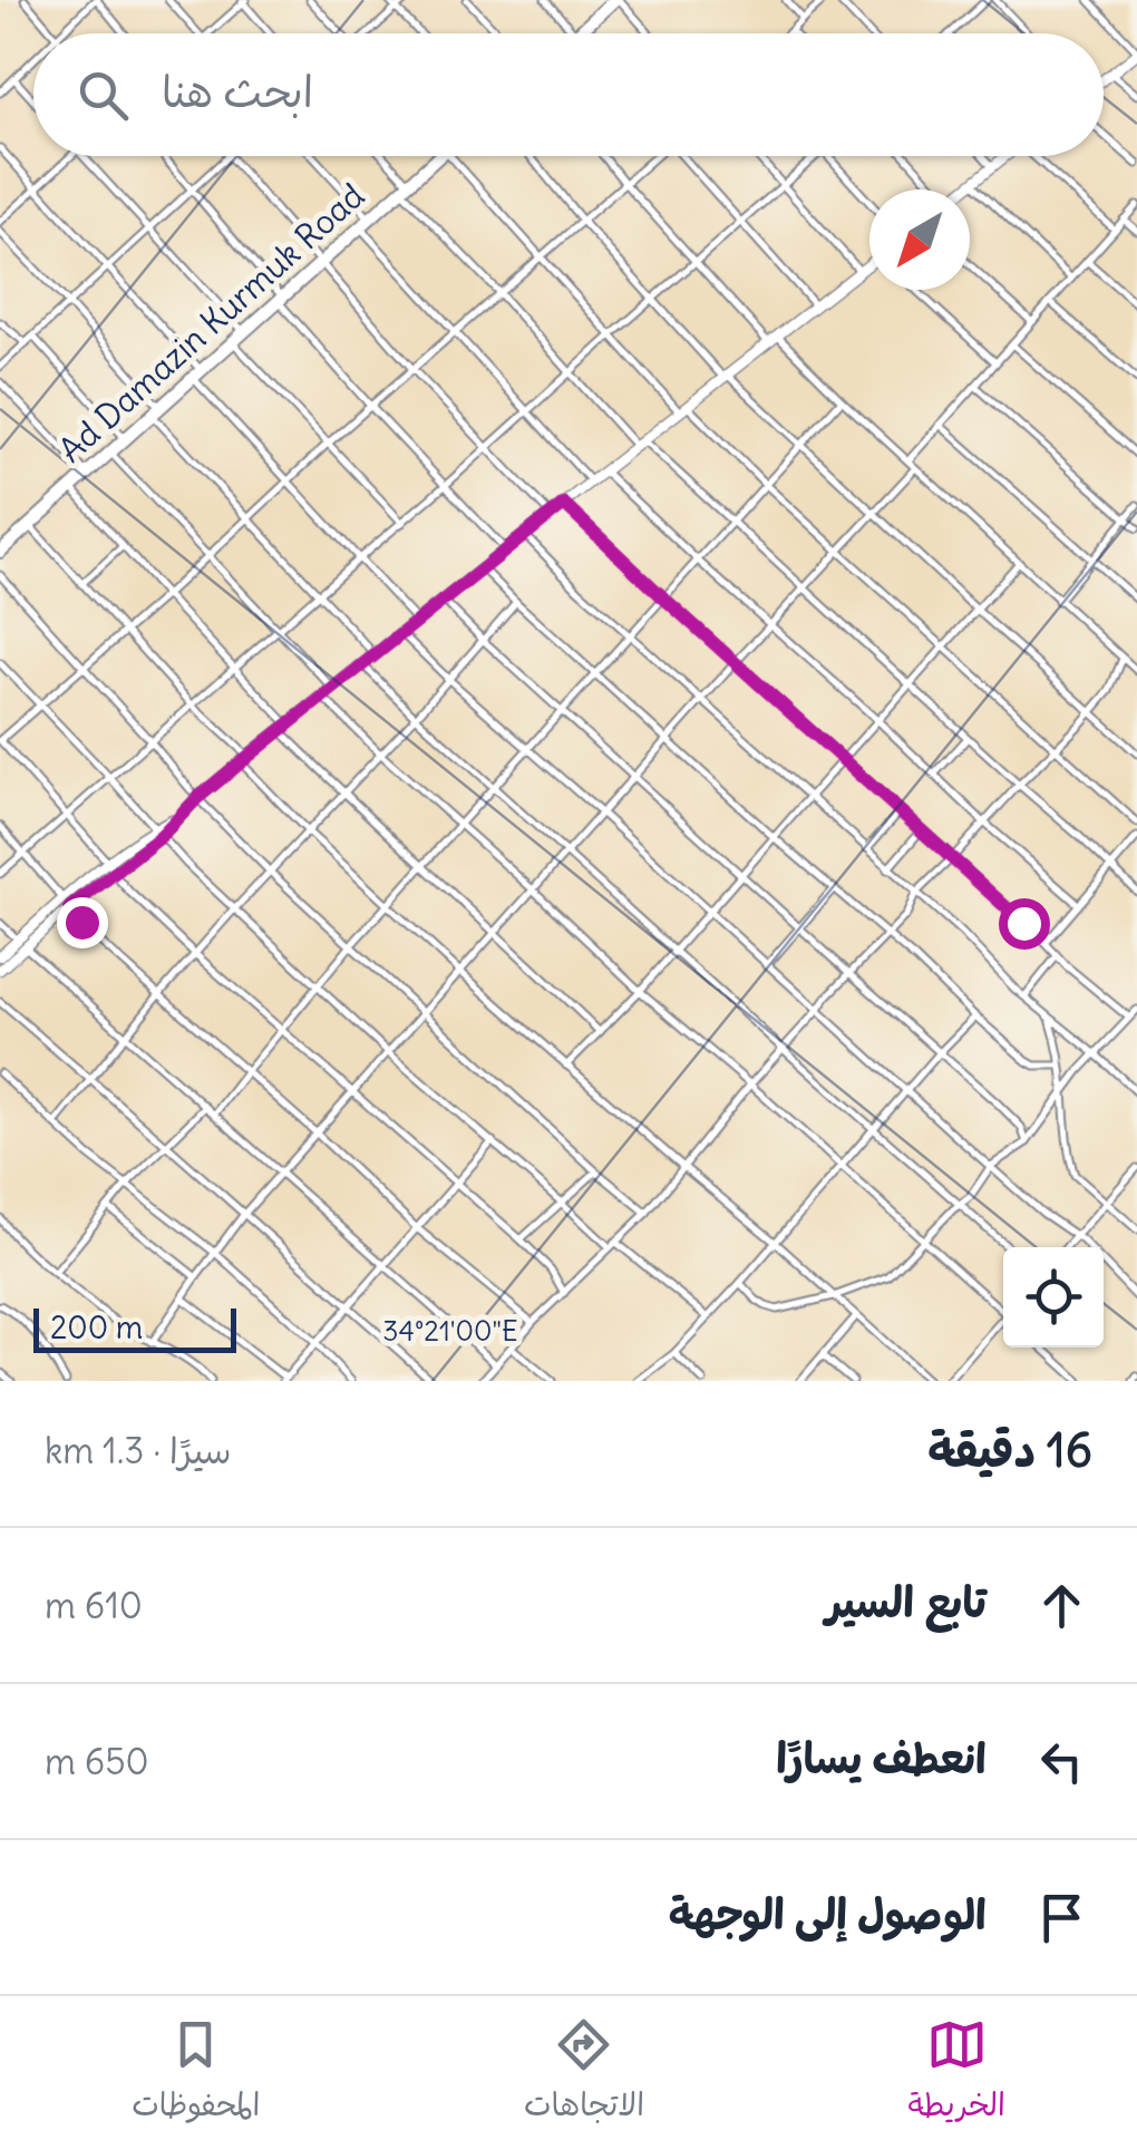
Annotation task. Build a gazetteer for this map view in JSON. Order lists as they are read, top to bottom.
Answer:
{
  "streets": {
    "highway": ["Ad Damazin Kurmuk Road"]
  },
  "scale_bar": "200 m",
  "north": "bottom left",
  "page": {
    "search": "ابحث هنا",
    "scale": "200 m",
    "heading": ["16 دقيقة", "سيرًا · 1.3 km"],
    "list": [
      ["تابع السير", "610 m"],
      ["انعطف يسارًا", "650 m"],
      "الوصول إلى الوجهة"
    ],
    "nav": ["الخريطة", "الاتجاهات", "المحفوظات"]
  },
  "coordinates": ["34°21'00\"E"]
}
